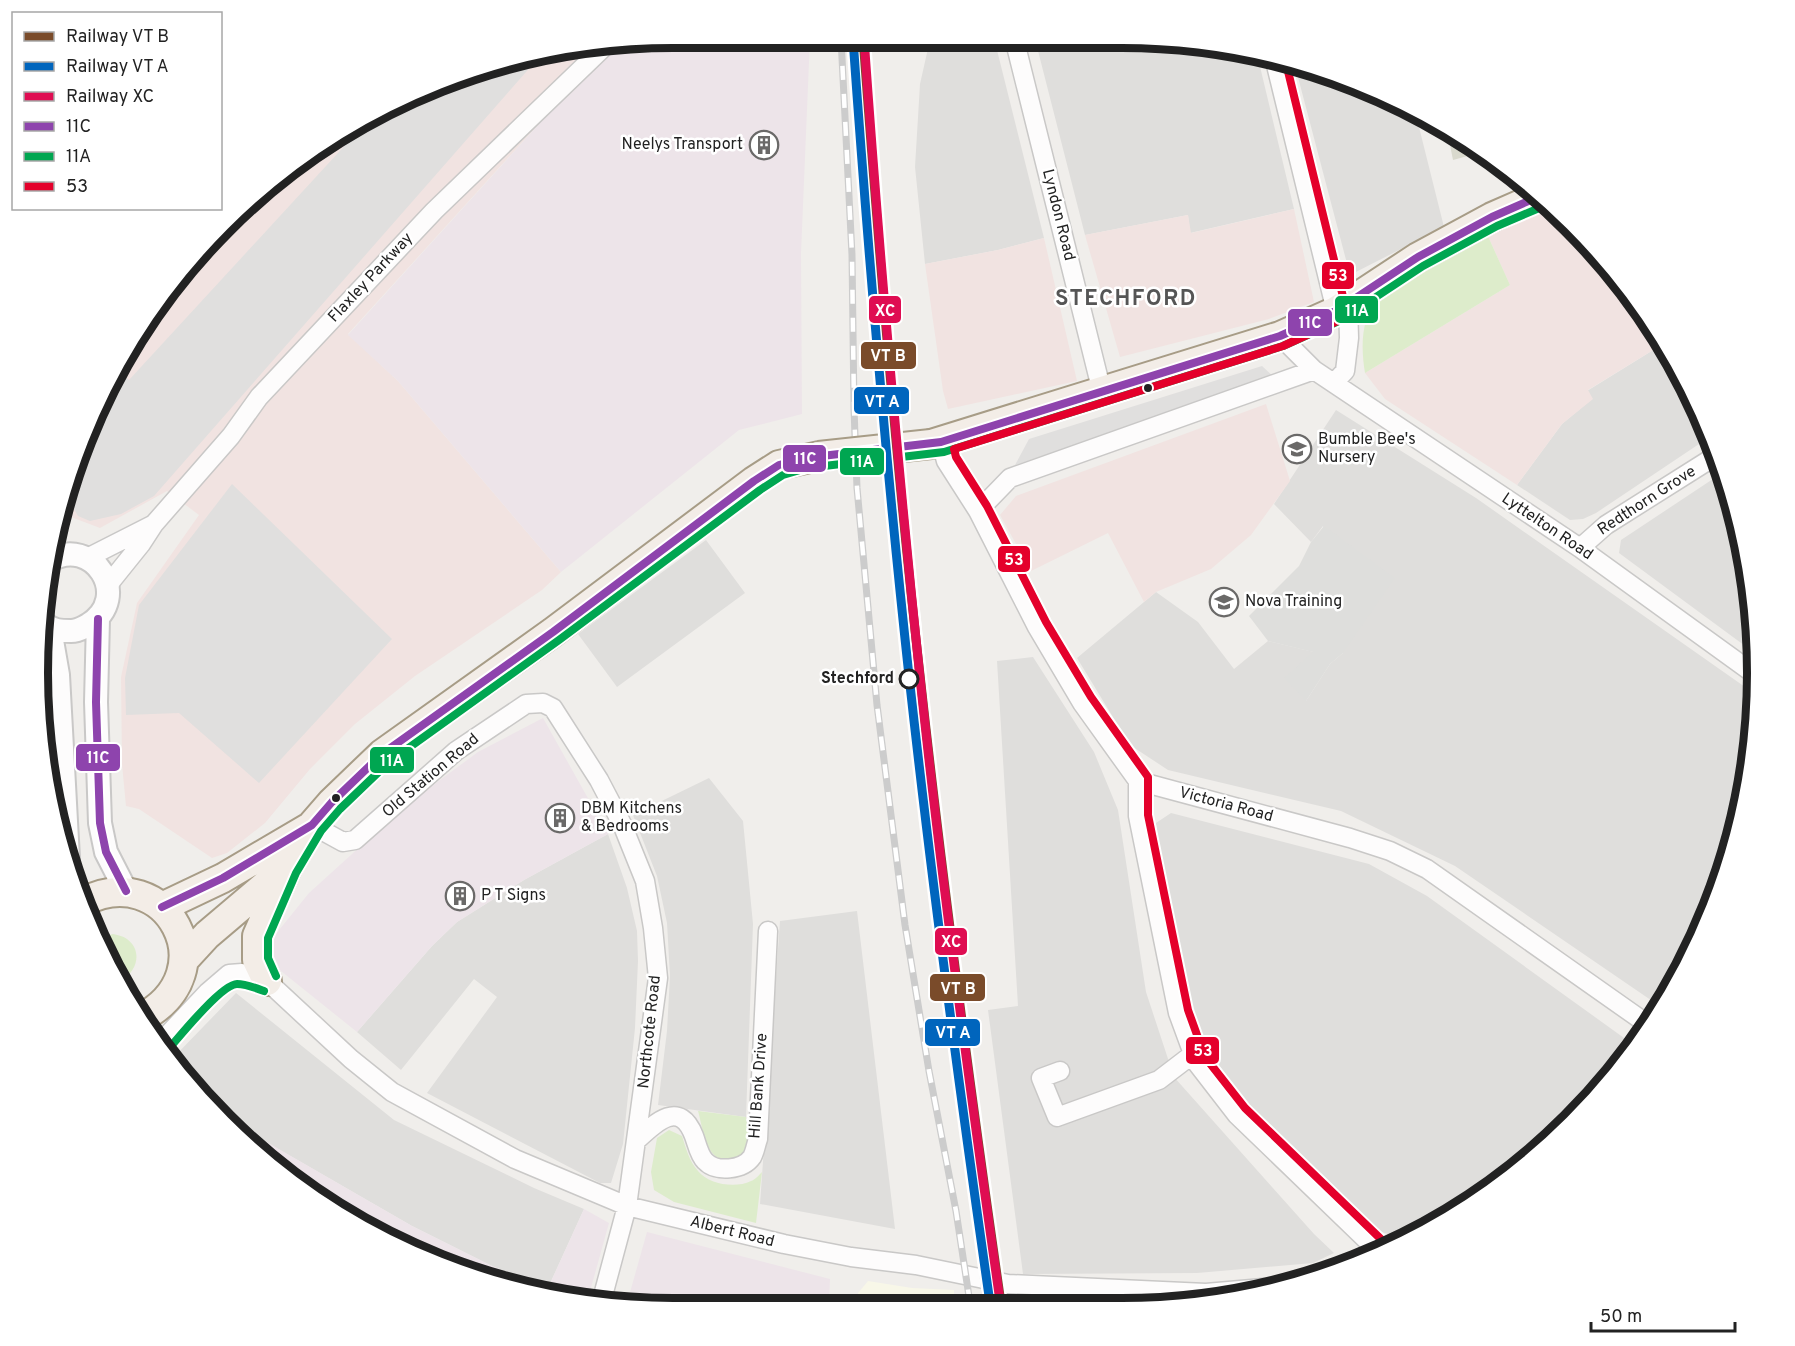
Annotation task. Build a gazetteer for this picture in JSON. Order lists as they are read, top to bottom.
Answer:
{
  "streets": {
    "street": [
      "Lyndon Road",
      "Flaxley Parkway",
      "Redthorn Grove",
      "Lyttelton Road",
      "Old Station Road",
      "Victoria Road",
      "Northcote Road",
      "Hill Bank Drive",
      "Albert Road"
    ]
  },
  "crossings": [
    ["Redthorn Grove", "Lyttelton Road"],
    ["Old Station Road", "Northcote Road"],
    ["Northcote Road", "Hill Bank Drive"],
    ["Northcote Road", "Albert Road"]
  ],
  "districts": ["STECHFORD"],
  "places": {
    "building": ["Neelys Transport", "DBM Kitchens & Bedrooms", "P T Signs"],
    "school or university": ["Bumble Bee's Nursery", "Nova Training"],
    "other": ["Stechford"]
  },
  "lines": [
    "rail line XC",
    "transit line 53",
    "transit line 11C",
    "transit line 11A"
  ],
  "legend": [
    "Railway VT B",
    "Railway VT A",
    "Railway XC",
    "11C",
    "11A",
    "53"
  ],
  "scale_bar": "50 m"
}
